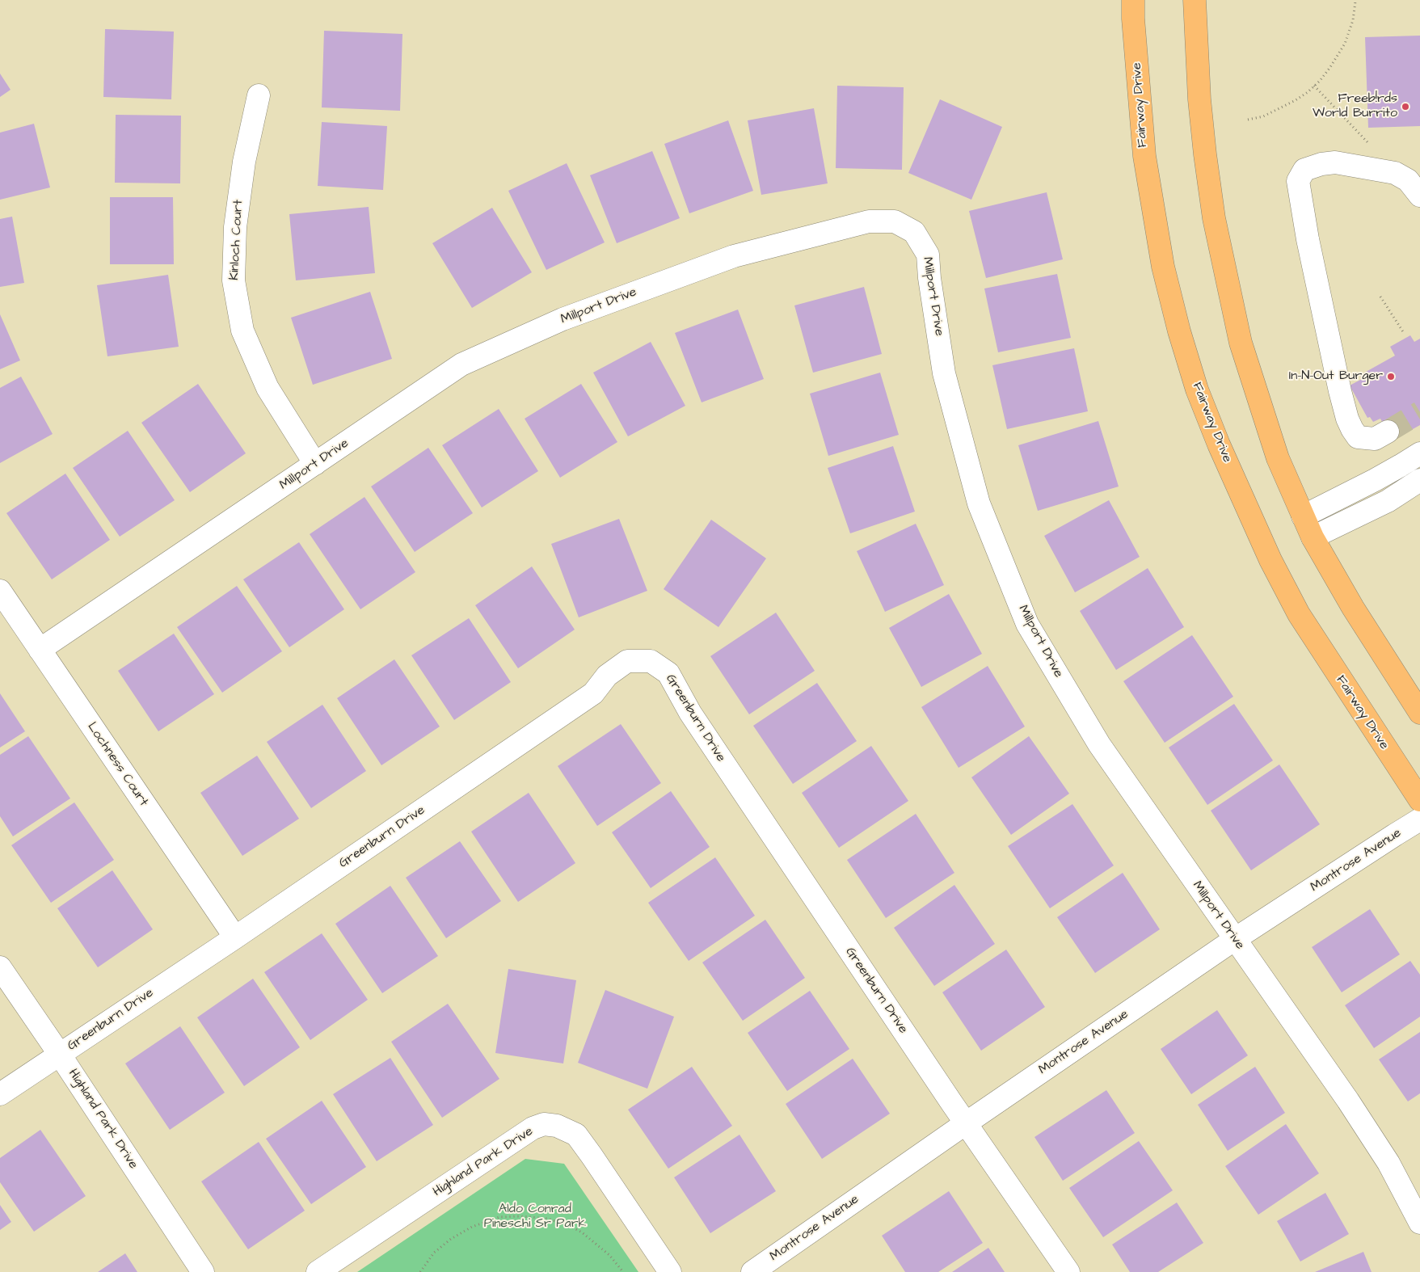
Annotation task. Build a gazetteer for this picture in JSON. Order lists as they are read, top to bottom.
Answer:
{
  "streets": {
    "main road": ["Fairway Drive"],
    "street": [
      "Kinloch Court",
      "Millport Drive",
      "Greenburn Drive",
      "Lochness Court",
      "Montrose Avenue",
      "Highland Park Drive"
    ]
  },
  "crossings": [
    ["Kinloch Court", "Millport Drive"],
    ["Millport Drive", "Lochness Court"],
    ["Millport Drive", "Montrose Avenue"],
    ["Greenburn Drive", "Lochness Court"],
    ["Greenburn Drive", "Montrose Avenue"],
    ["Greenburn Drive", "Highland Park Drive"]
  ],
  "parks": ["Aldo Conrad Pineschi Sr Park"],
  "places": ["Freeb!rds World Burrito", "In-N-Out Burger"]
}
